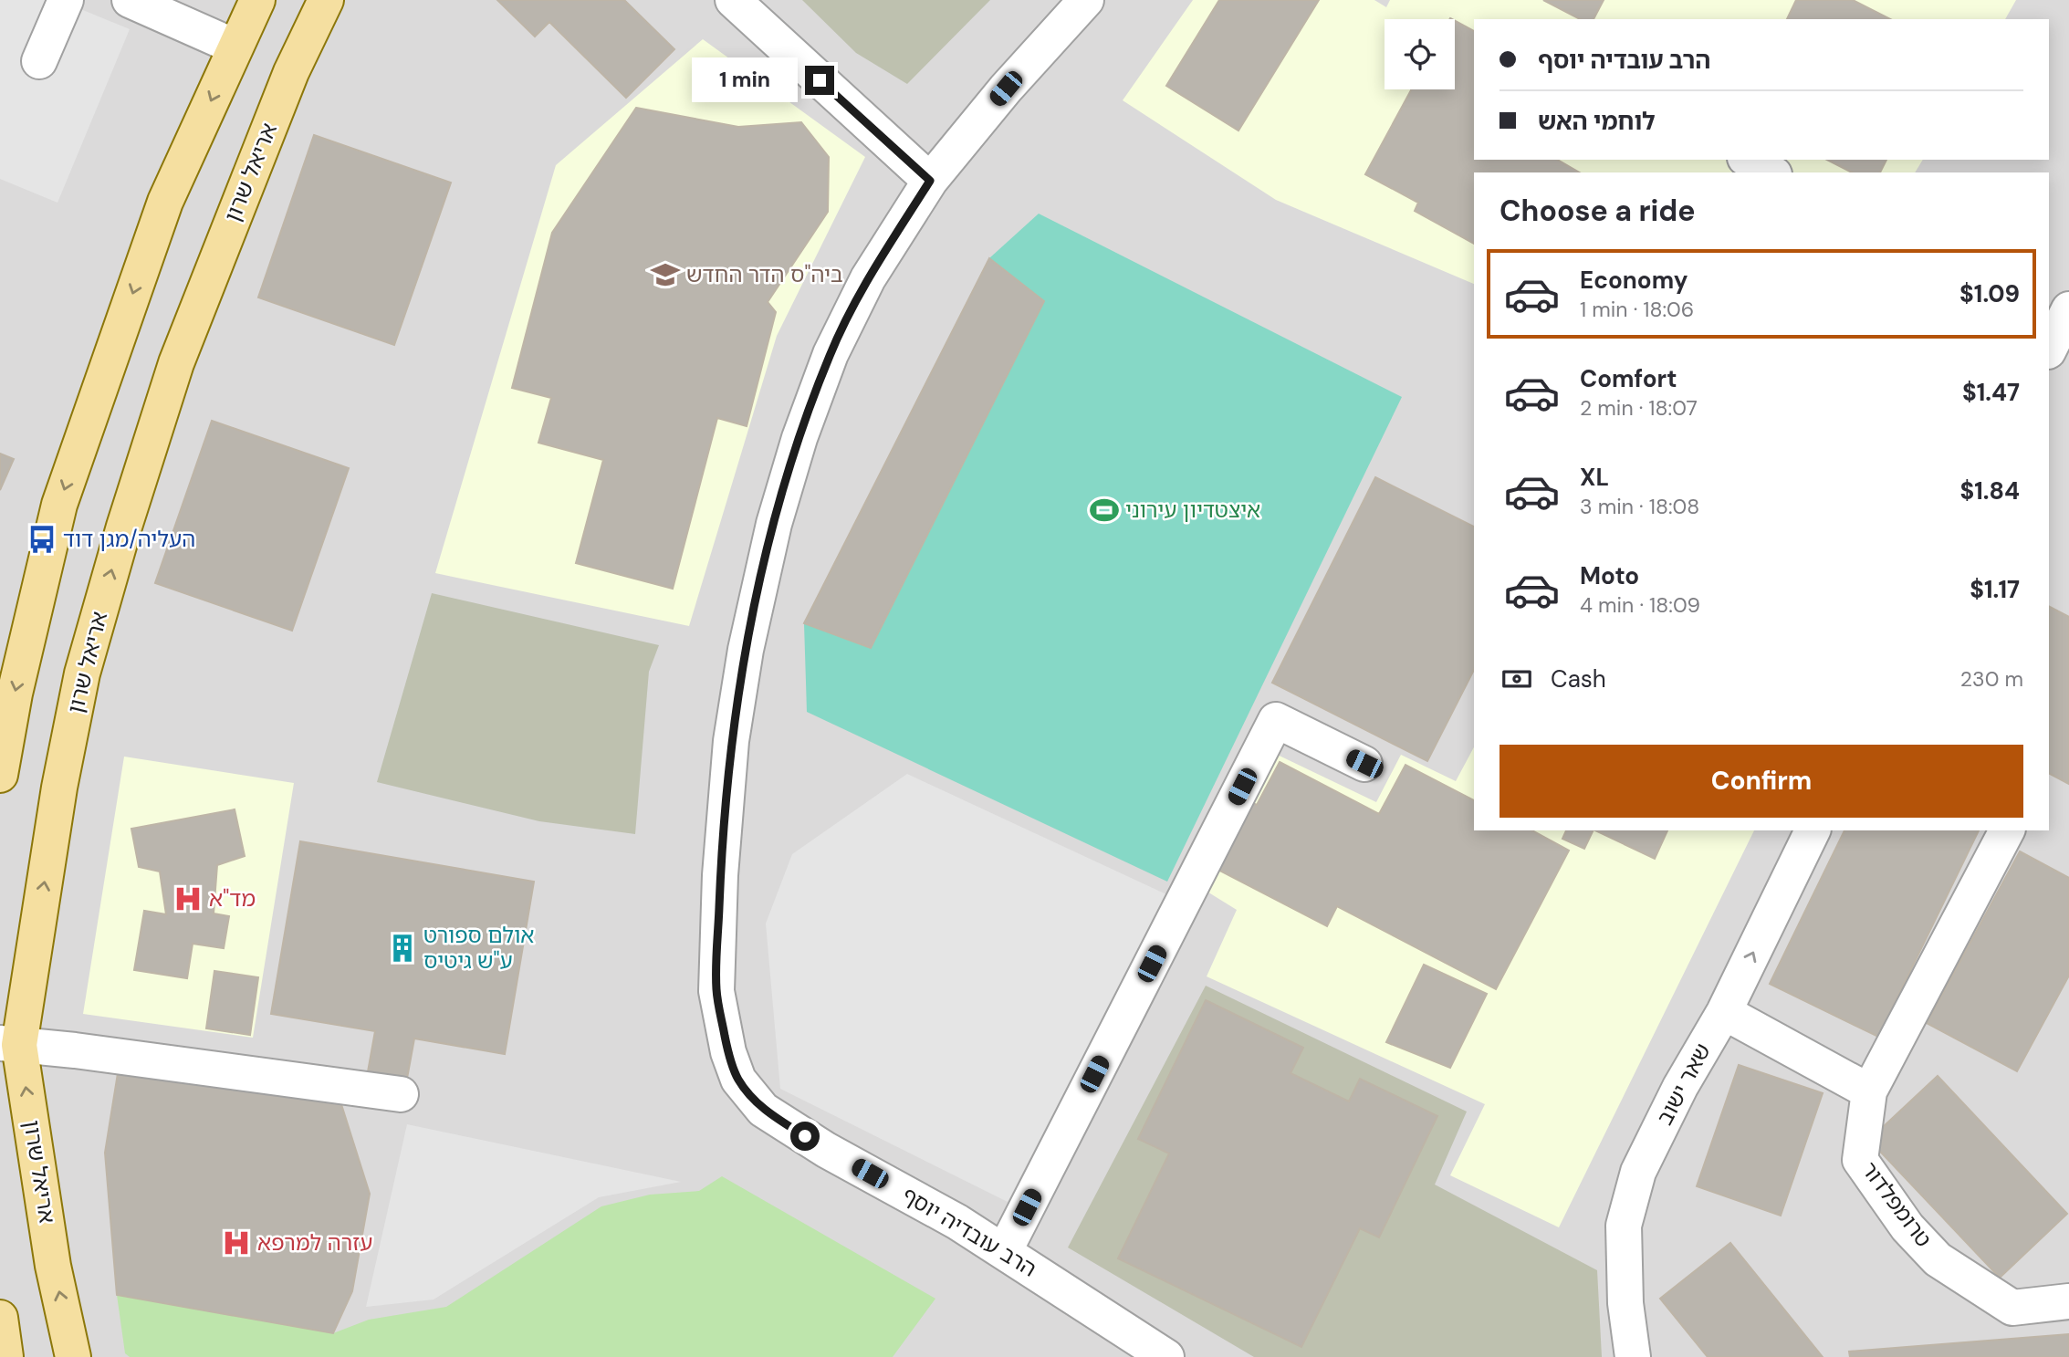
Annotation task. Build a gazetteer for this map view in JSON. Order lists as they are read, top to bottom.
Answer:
{
  "streets": {
    "main road": ["אריאל שרון"],
    "street": ["שאר ישוב", "טרומפלדור", "הרב עובדיה יוסף"]
  },
  "places": {
    "school or university": ["ביה\"ס הדר החדש"],
    "sports": ["איצטדיון עירוני"],
    "bus stop": ["העליה/מגן דוד"],
    "hospital": ["מד\"א", "עזרה למרפא"],
    "building": ["אולם ספורט ע\"ש גיטיס"]
  },
  "page": {
    "banner": ["הרב עובדיה יוסף", "לוחמי האש"],
    "bubble": "1 min",
    "heading": "Choose a ride",
    "list": [
      {
        "name": "Economy",
        "note": "1 min · 18:06",
        "value": "$1.09"
      },
      {
        "name": "Comfort",
        "note": "2 min · 18:07",
        "value": "$1.47"
      },
      {
        "name": "XL",
        "note": "3 min · 18:08",
        "value": "$1.84"
      },
      {
        "name": "Moto",
        "note": "4 min · 18:09",
        "value": "$1.17"
      }
    ],
    "pay": ["Cash", "230 m"],
    "buttons": "Confirm"
  }
}
